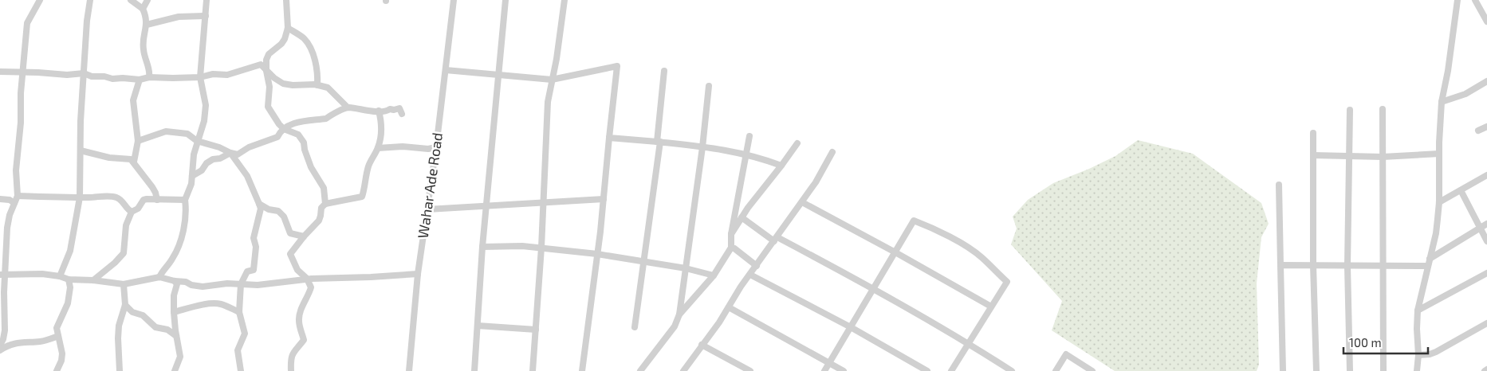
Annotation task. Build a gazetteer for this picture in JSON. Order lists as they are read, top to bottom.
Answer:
{
  "streets": {
    "street": ["Wahar Ade Road"]
  },
  "scale_bar": "100 m"
}
